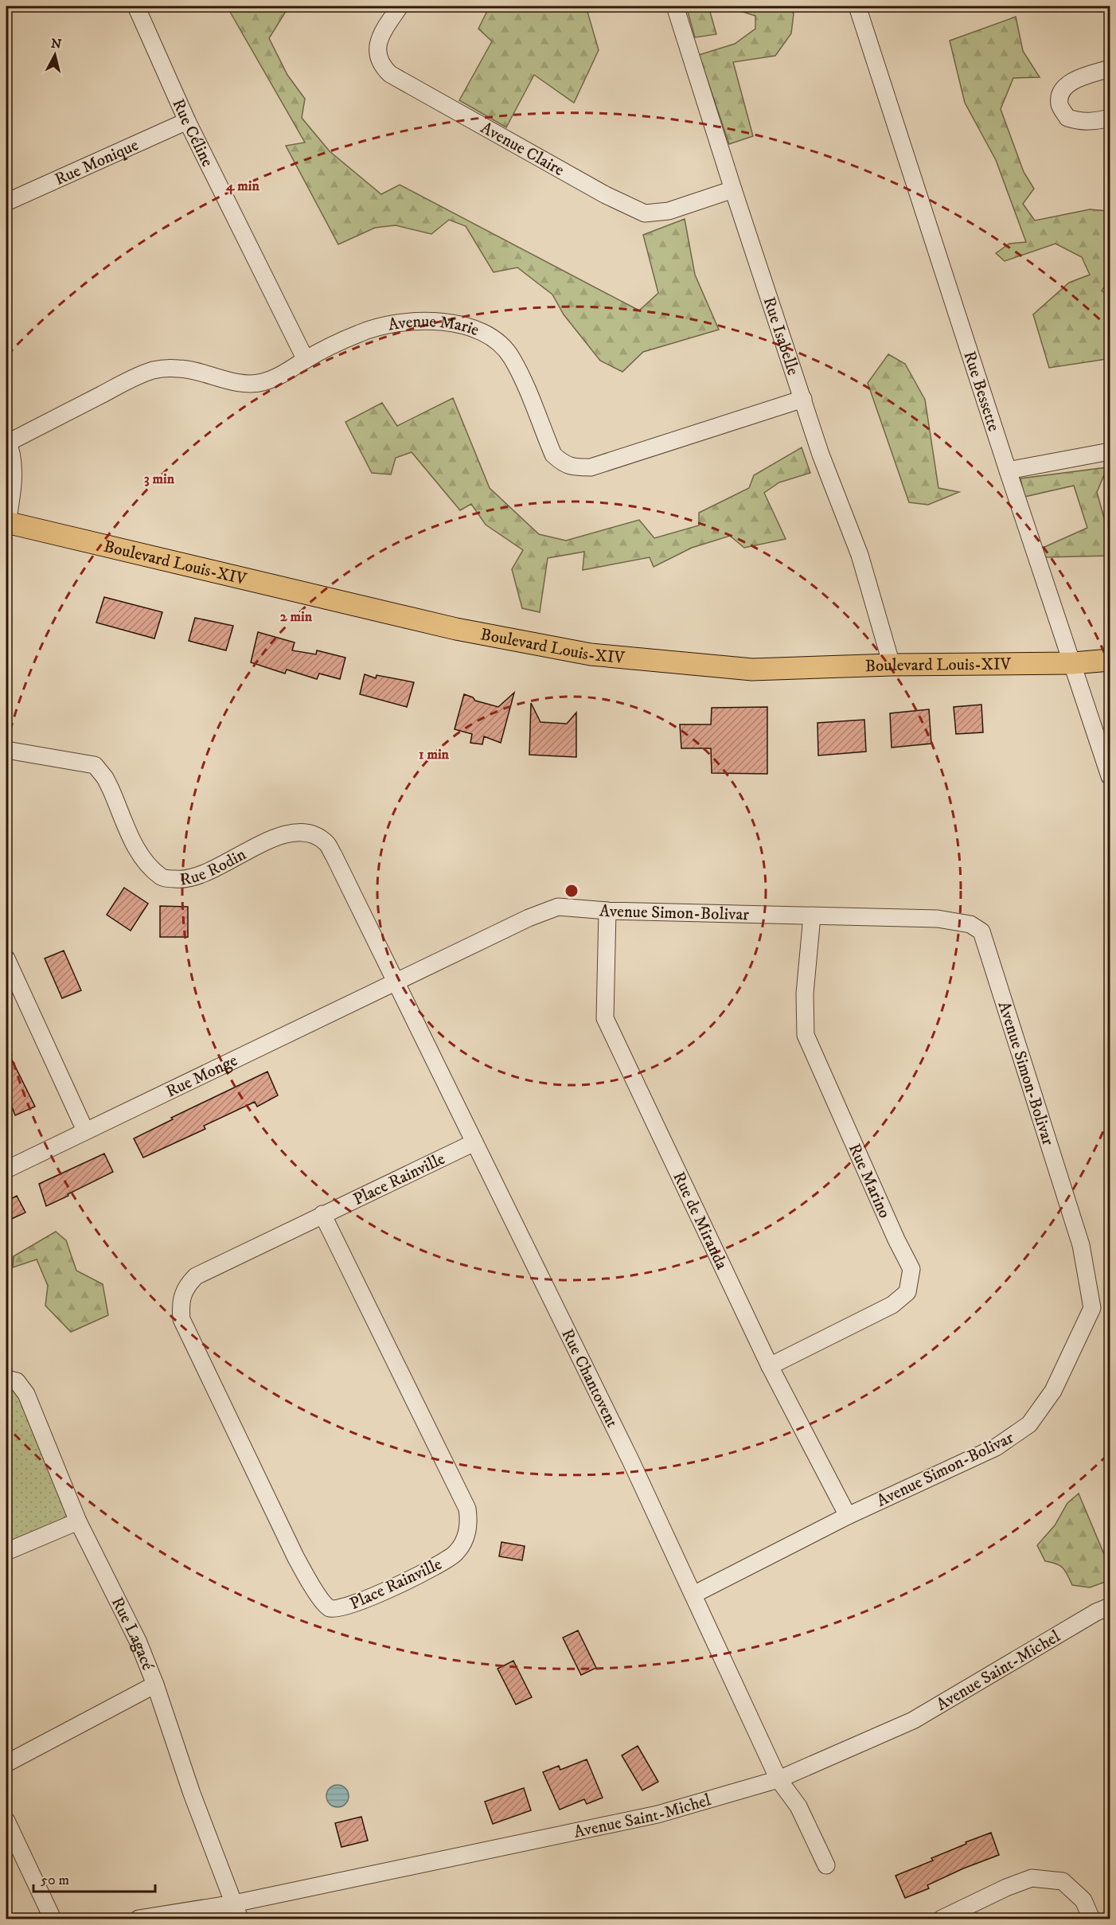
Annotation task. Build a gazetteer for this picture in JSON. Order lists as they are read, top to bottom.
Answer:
{
  "streets": {
    "main road": ["Boulevard Louis-XIV"],
    "street": [
      "Rue Céline",
      "Avenue Claire",
      "Rue Monique",
      "Avenue Marie",
      "Rue Isabelle",
      "Rue Bessette",
      "Rue Rodin",
      "Avenue Simon-Bolivar",
      "Rue Monge",
      "Place Rainville",
      "Rue Marino",
      "Rue de Miranda",
      "Rue Chantovent",
      "Rue Lagacé",
      "Avenue Saint-Michel"
    ]
  },
  "crossings": [
    ["Rue Céline", "Rue Monique"],
    ["Rue Céline", "Avenue Marie"],
    ["Avenue Claire", "Rue Isabelle"],
    ["Avenue Marie", "Rue Isabelle"],
    ["Rue Isabelle", "Boulevard Louis-XIV"],
    ["Rue Bessette", "Boulevard Louis-XIV"],
    ["Rue Rodin", "Avenue Simon-Bolivar"],
    ["Rue Rodin", "Rue Monge"],
    ["Rue Rodin", "Rue Chantovent"],
    ["Avenue Simon-Bolivar", "Rue Monge"],
    ["Avenue Simon-Bolivar", "Rue Marino"],
    ["Avenue Simon-Bolivar", "Rue de Miranda"],
    ["Avenue Simon-Bolivar", "Rue Chantovent"],
    ["Rue Monge", "Rue Chantovent"],
    ["Place Rainville", "Rue Chantovent"],
    ["Rue Marino", "Rue de Miranda"],
    ["Rue Chantovent", "Avenue Saint-Michel"],
    ["Rue Lagacé", "Avenue Saint-Michel"]
  ],
  "scale_bar": "50 m",
  "north": "top",
  "rings": [
    "4 min",
    "3 min",
    "2 min",
    "1 min"
  ]
}
